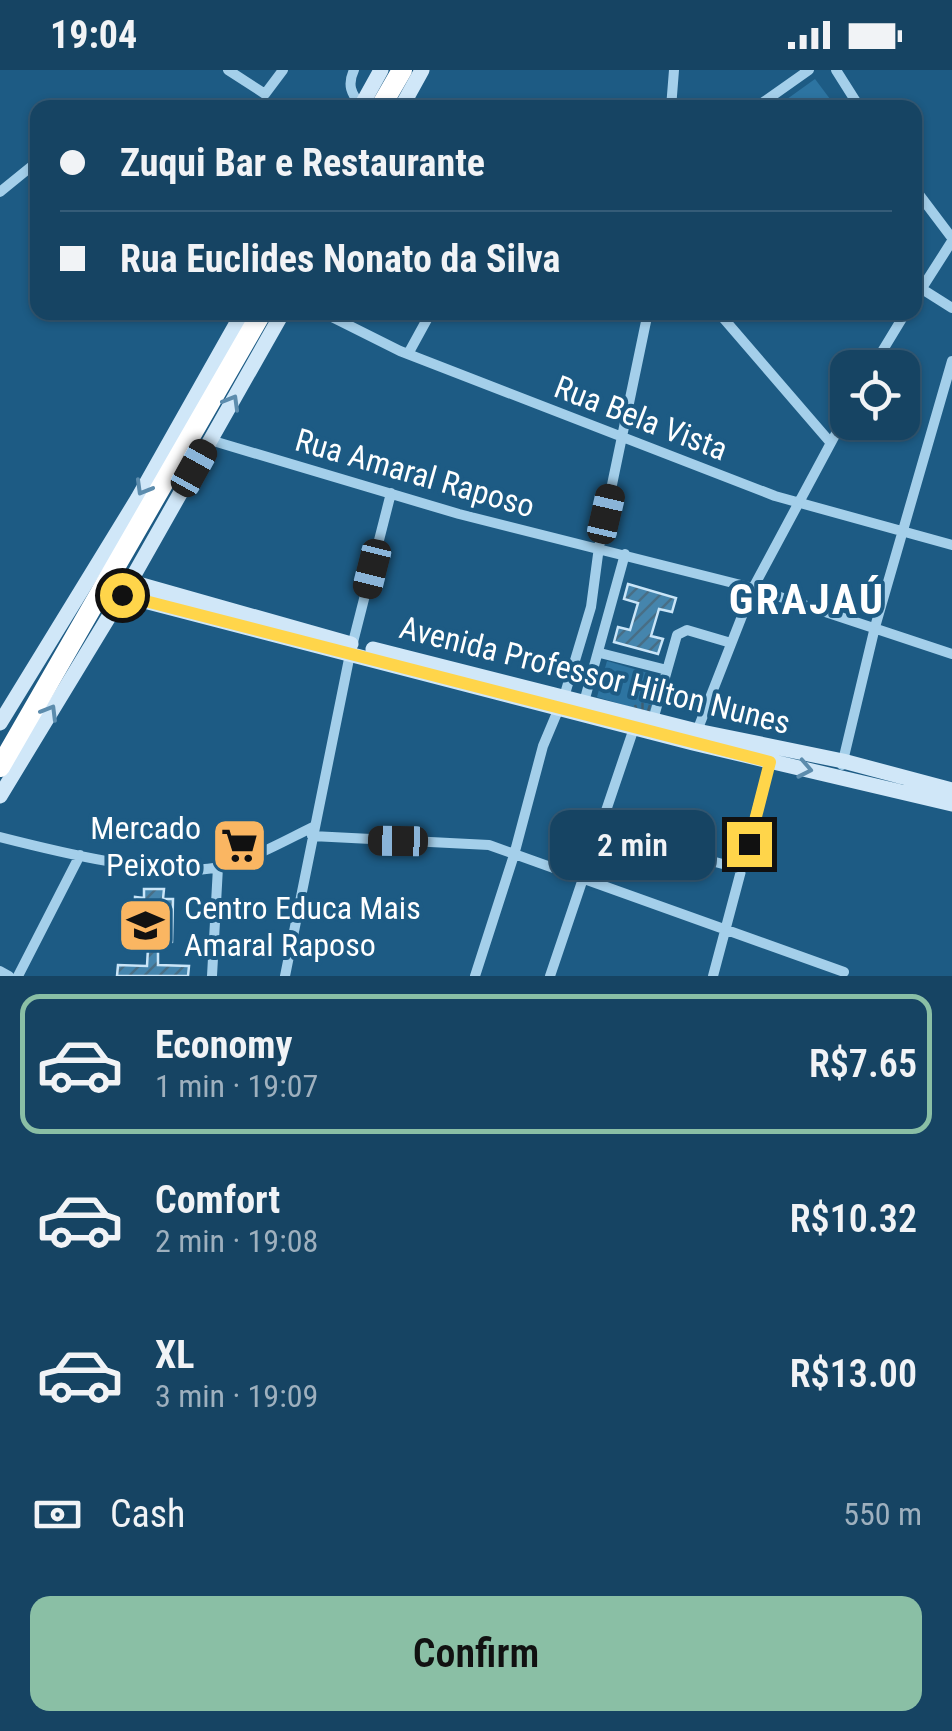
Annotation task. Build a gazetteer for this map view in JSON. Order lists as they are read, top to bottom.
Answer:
{
  "streets": {
    "main road": ["Avenida Professor Hilton Nunes"],
    "street": ["Rua Bela Vista", "Rua Amaral Raposo"]
  },
  "districts": ["GRAJAÚ"],
  "places": {
    "supermarket": ["Mercado Peixoto"],
    "school or university": ["Centro Educa Mais Amaral Raposo"]
  },
  "page": {
    "status": "19:04",
    "banner": ["Zuqui Bar e Restaurante", "Rua Euclides Nonato da Silva"],
    "bubble": "2 min",
    "list": [
      {
        "name": "Economy",
        "note": "1 min · 19:07",
        "value": "R$7.65"
      },
      {
        "name": "Comfort",
        "note": "2 min · 19:08",
        "value": "R$10.32"
      },
      {
        "name": "XL",
        "note": "3 min · 19:09",
        "value": "R$13.00"
      }
    ],
    "pay": ["Cash", "550 m"],
    "buttons": "Confirm"
  }
}
